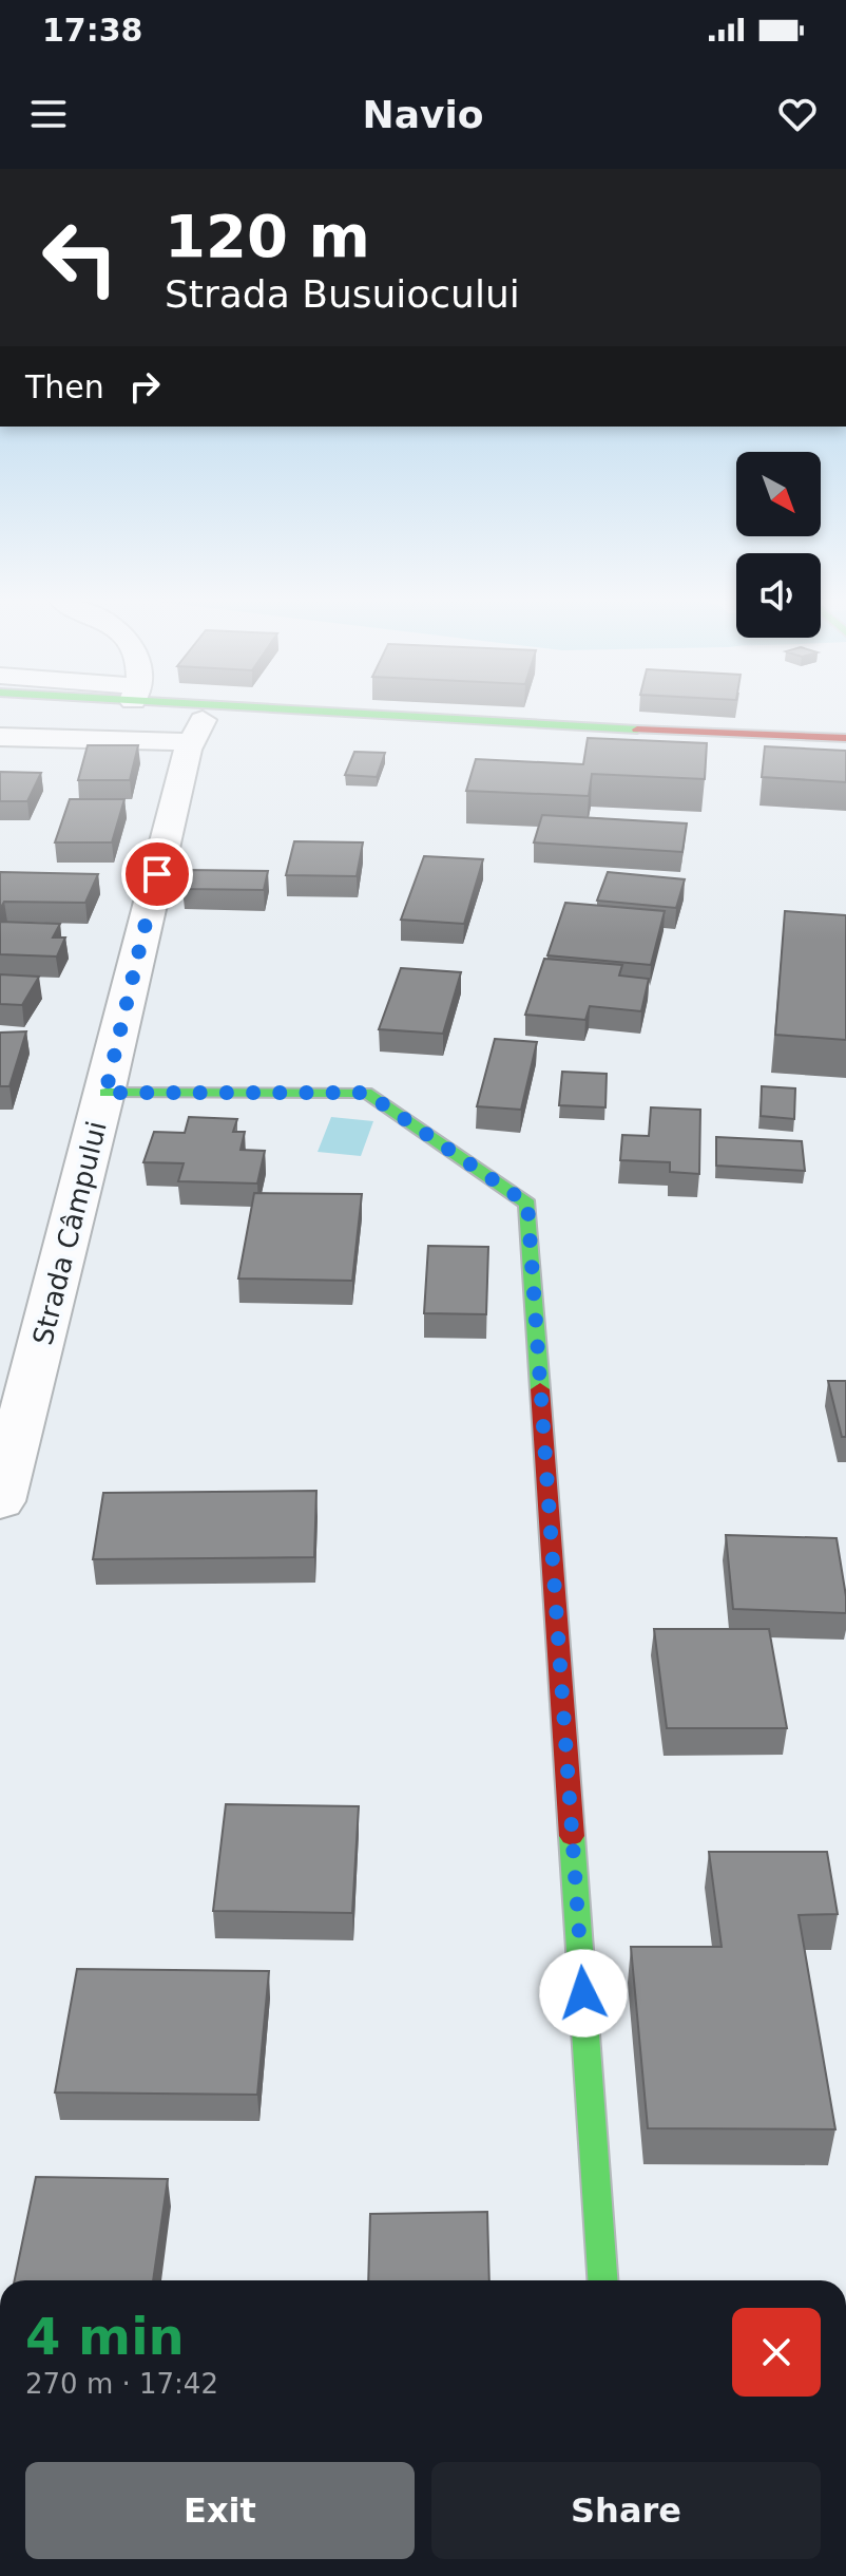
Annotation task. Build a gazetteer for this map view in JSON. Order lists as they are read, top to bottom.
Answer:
{
  "streets": {
    "street": ["Strada Câmpului"]
  },
  "north": "bottom right",
  "page": {
    "status": "17:38",
    "header": "Navio",
    "turn": ["120 m", "Strada Busuiocului"],
    "then": "Then",
    "heading": ["4 min", "270 m · 17:42"],
    "buttons": ["Exit", "Share"]
  }
}
